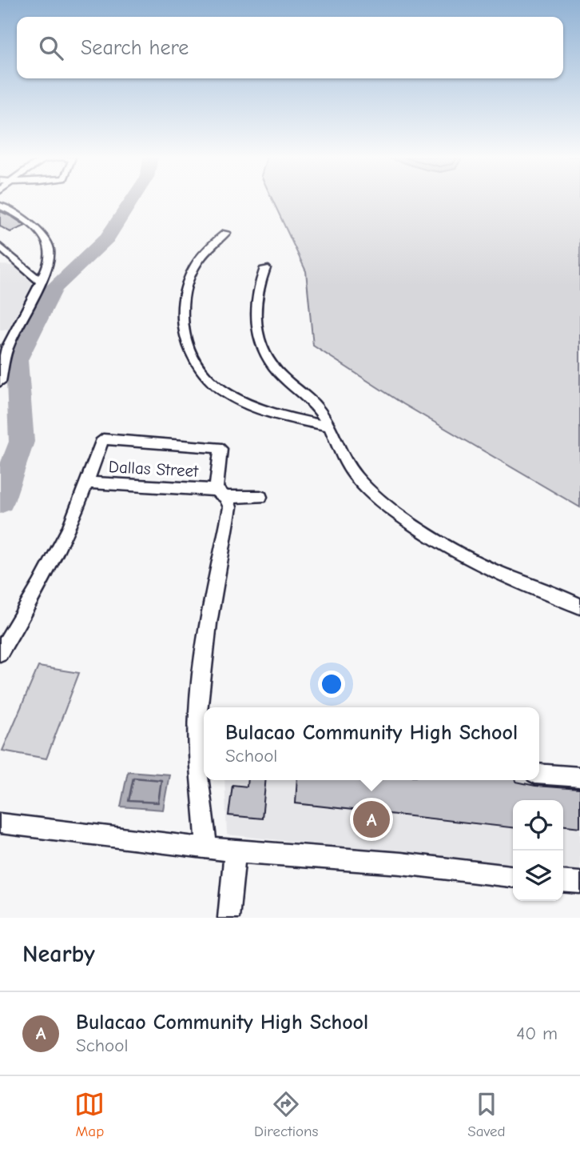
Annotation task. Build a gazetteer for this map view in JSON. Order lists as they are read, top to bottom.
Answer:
{
  "streets": {
    "street": ["Dallas Street"]
  },
  "page": {
    "search": "Search here",
    "popup": ["Bulacao Community High School", "School"],
    "pins": "A",
    "heading": "Nearby",
    "list": [
      {
        "mark": "A",
        "name": "Bulacao Community High School",
        "note": "School",
        "value": "40 m"
      }
    ],
    "nav": ["Map", "Directions", "Saved"]
  }
}
